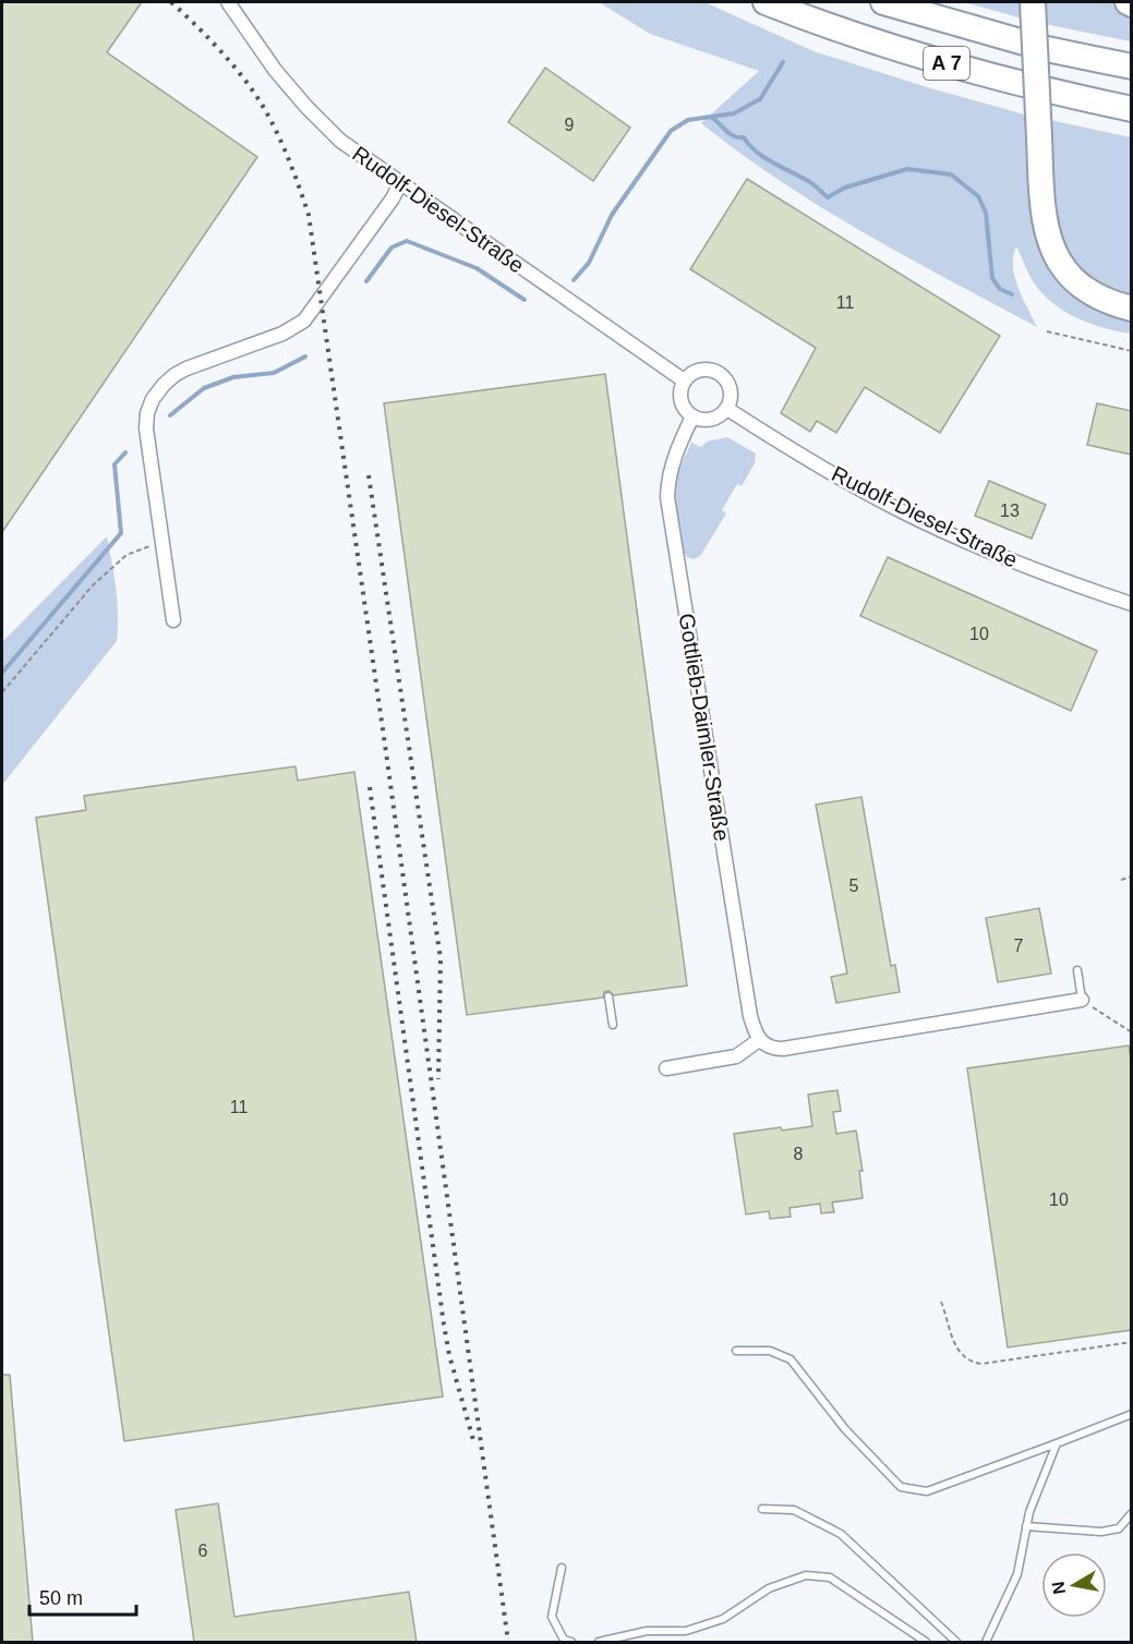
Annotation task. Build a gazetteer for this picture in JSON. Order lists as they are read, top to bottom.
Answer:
{
  "streets": {
    "highway": ["A 7"],
    "street": ["Rudolf-Diesel-Straße", "Gottlieb-Daimler-Straße"]
  },
  "crossings": [
    ["Rudolf-Diesel-Straße", "Gottlieb-Daimler-Straße"]
  ],
  "house_numbers": [
    "9",
    "11",
    "13",
    "10",
    "5",
    "7",
    "11",
    "8",
    "10",
    "6"
  ],
  "scale_bar": "50 m",
  "north": "left"
}
